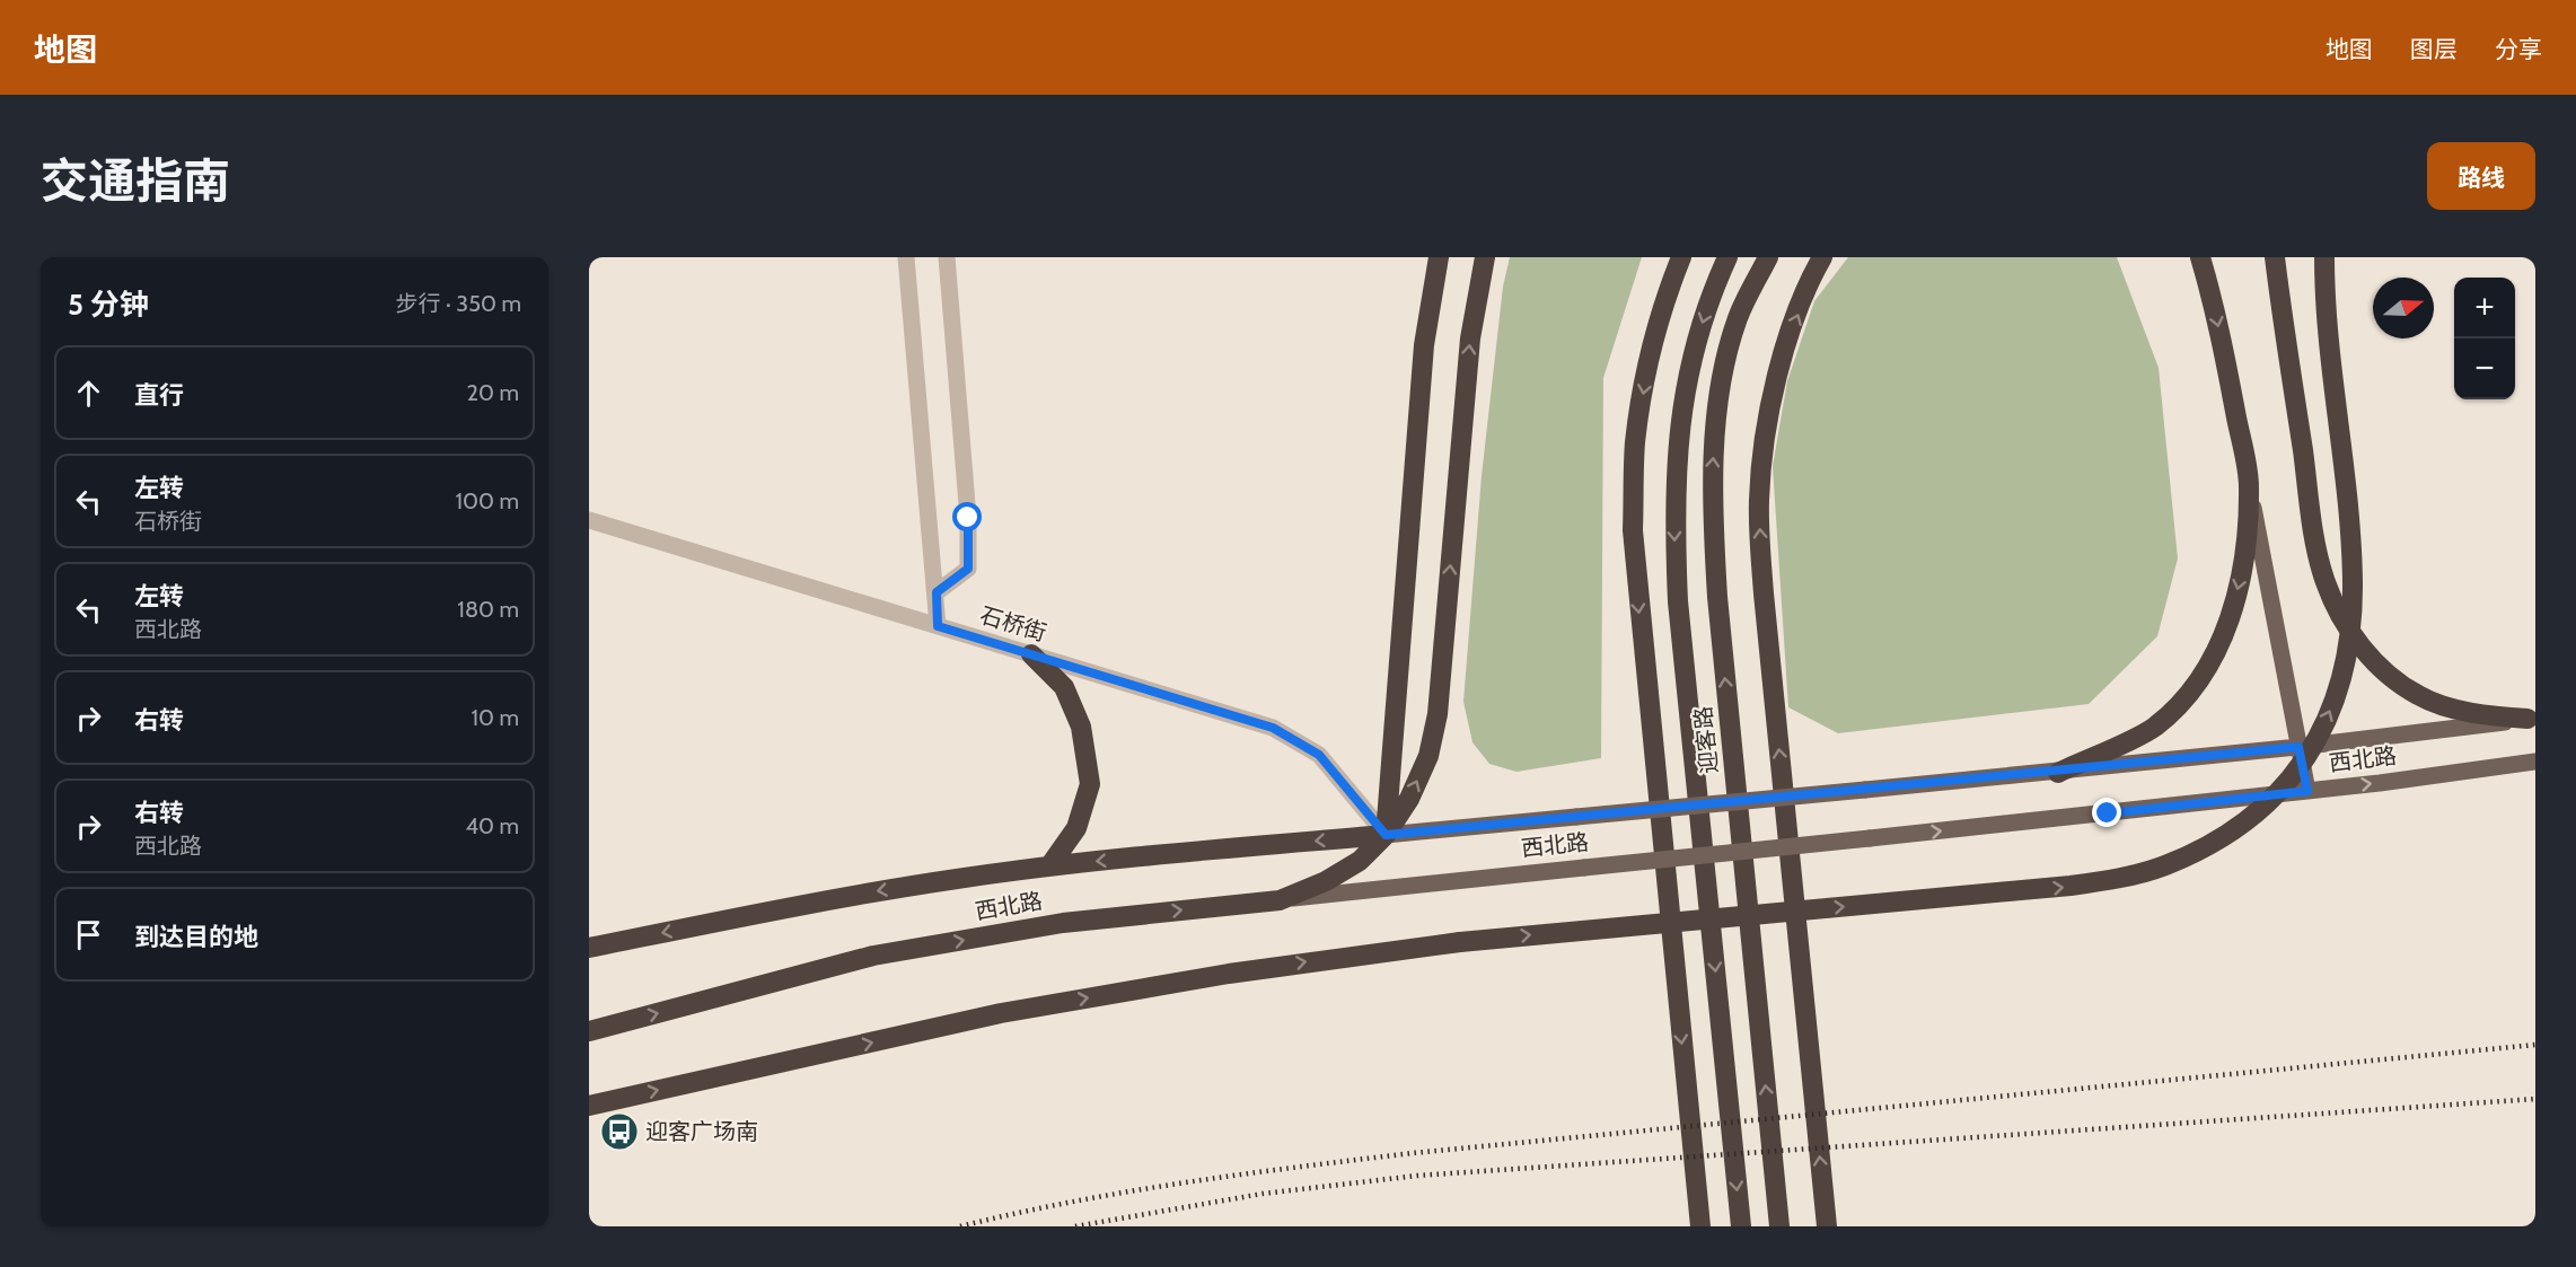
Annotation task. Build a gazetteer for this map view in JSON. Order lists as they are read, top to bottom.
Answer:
{
  "streets": {
    "highway": ["迎客路", "西北路"],
    "street": ["石桥街"]
  },
  "crossings": [
    ["石桥街", "西北路"]
  ],
  "places": {
    "bus stop": ["迎客广场南"]
  },
  "north": "right",
  "page": {
    "header": "地图",
    "nav": ["地图", "图层", "分享"],
    "title": "交通指南",
    "buttons": "路线",
    "heading": ["5 分钟", "步行 · 350 m"],
    "map_buttons": ["+", "−"],
    "list": [
      ["直行", "20 m"],
      ["左转", "石桥街", "100 m"],
      ["左转", "西北路", "180 m"],
      ["右转", "10 m"],
      ["右转", "西北路", "40 m"],
      "到达目的地"
    ]
  }
}
